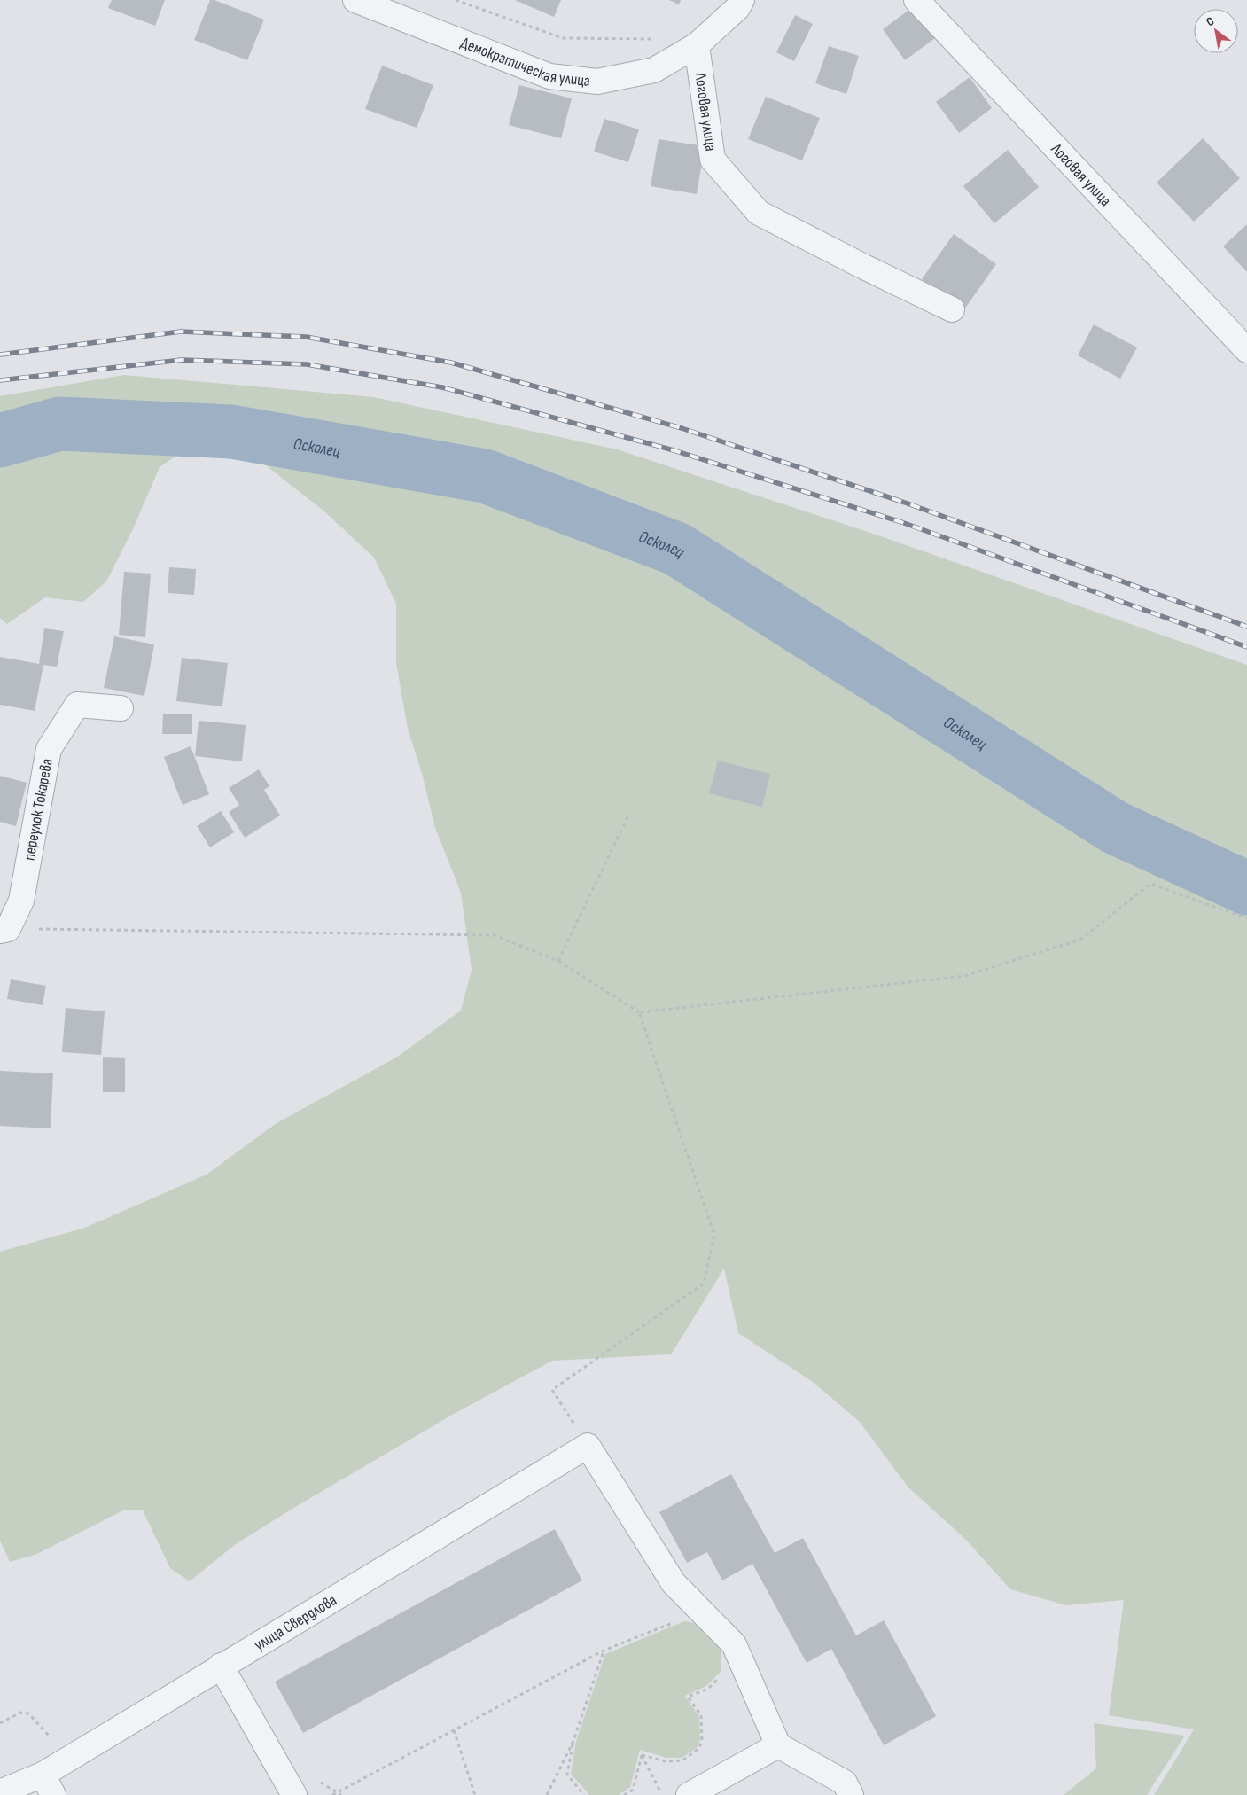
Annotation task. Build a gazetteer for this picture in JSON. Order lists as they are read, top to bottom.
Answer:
{
  "streets": {
    "street": [
      "Демократическая улица",
      "Логовая улица",
      "переулок Токарева",
      "улица Свердлова"
    ]
  },
  "crossings": [
    ["Демократическая улица", "Логовая улица"]
  ],
  "water": ["Осколец"],
  "north": "top left"
}
